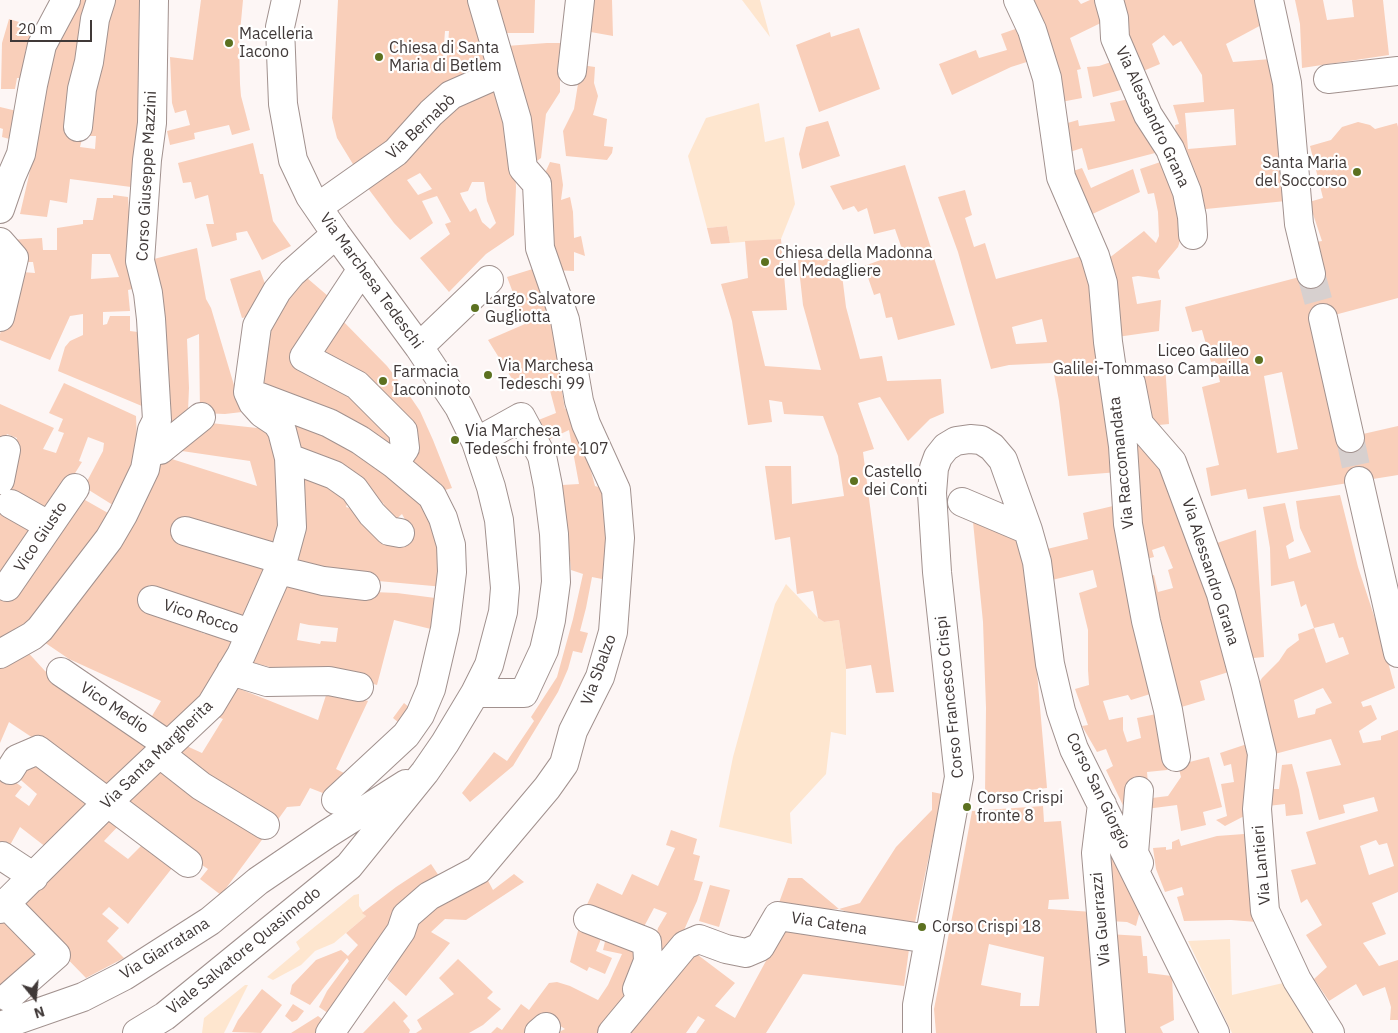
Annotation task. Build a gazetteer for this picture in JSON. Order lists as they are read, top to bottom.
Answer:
{
  "streets": {
    "street": [
      "Via Alessandro Grana",
      "Via Bernabò",
      "Corso Giuseppe Mazzini",
      "Via Marchesa Tedeschi",
      "Via Raccomandata",
      "Vico Giusto",
      "Vico Rocco",
      "Via Sbalzo",
      "Corso Francesco Crispi",
      "Vico Medio",
      "Via Santa Margherita",
      "Corso San Giorgio",
      "Via Lantieri",
      "Via Guerrazzi",
      "Via Catena",
      "Via Giarratana",
      "Viale Salvatore Quasimodo"
    ]
  },
  "crossings": [
    ["Via Alessandro Grana", "Via Raccomandata"],
    ["Via Alessandro Grana", "Via Lantieri"],
    ["Via Bernabò", "Via Marchesa Tedeschi"],
    ["Via Bernabò", "Via Sbalzo"],
    ["Via Marchesa Tedeschi", "Via Giarratana"],
    ["Via Marchesa Tedeschi", "Viale Salvatore Quasimodo"],
    ["Vico Rocco", "Via Santa Margherita"],
    ["Corso Francesco Crispi", "Corso San Giorgio"],
    ["Corso Francesco Crispi", "Via Catena"],
    ["Vico Medio", "Via Santa Margherita"],
    ["Corso San Giorgio", "Via Guerrazzi"],
    ["Via Giarratana", "Viale Salvatore Quasimodo"]
  ],
  "places": [
    "Macelleria Iacono",
    "Chiesa di Santa Maria di Betlem",
    "Santa Maria del Soccorso",
    "Chiesa della Madonna del Medagliere",
    "Largo Salvatore Gugliotta",
    "Liceo Galileo Galilei-Tommaso Campailla",
    "Via Marchesa Tedeschi 99",
    "Farmacia Iaconinoto",
    "Via Marchesa Tedeschi fronte 107",
    "Castello dei Conti",
    "Corso Crispi fronte 8",
    "Corso Crispi 18"
  ],
  "scale_bar": "20 m",
  "north": "bottom"
}
